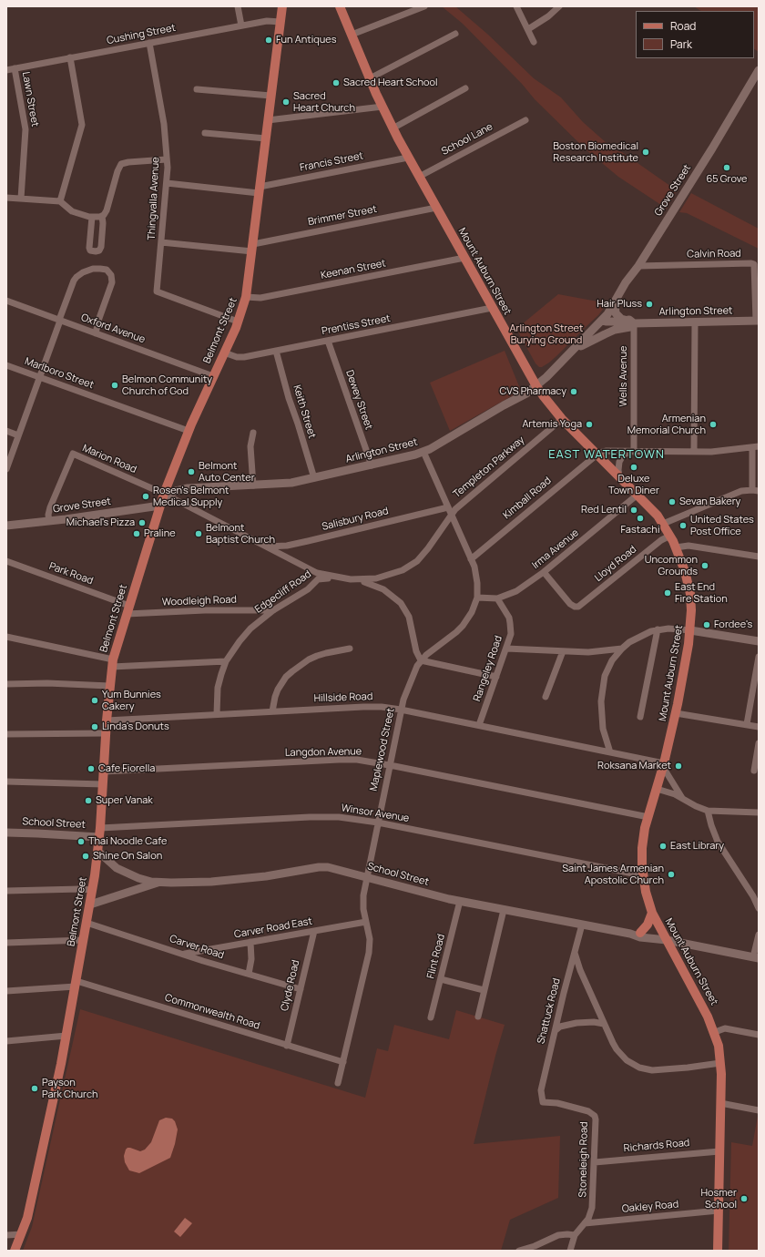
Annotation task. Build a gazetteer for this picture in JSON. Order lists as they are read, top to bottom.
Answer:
{
  "streets": {
    "main road": ["Mount Auburn Street", "Belmont Street"],
    "street": [
      "Cushing Street",
      "Lawn Street",
      "School Lane",
      "Francis Street",
      "Grove Street",
      "Thingvalla Avenue",
      "Brimmer Street",
      "Calvin Road",
      "Keenan Street",
      "Arlington Street",
      "Prentiss Street",
      "Oxford Avenue",
      "Marlboro Street",
      "Wells Avenue",
      "Dewey Street",
      "Keith Street",
      "Marion Road",
      "Templeton Parkway",
      "Kimball Road",
      "Salisbury Road",
      "Irma Avenue",
      "Lloyd Road",
      "Park Road",
      "Edgecliff Road",
      "Woodleigh Road",
      "Rangeley Road",
      "Hillside Road",
      "Maplewood Street",
      "Langdon Avenue",
      "Winsor Avenue",
      "School Street",
      "Carver Road East",
      "Carver Road",
      "Flint Road",
      "Clyde Road",
      "Shattuck Road",
      "Commonwealth Road",
      "Richards Road",
      "Stoneleigh Road",
      "Oakley Road"
    ]
  },
  "crossings": [
    ["Cushing Street", "Lawn Street"],
    ["Cushing Street", "Thingvalla Avenue"],
    ["Cushing Street", "Belmont Street"],
    ["School Lane", "Mount Auburn Street"],
    ["Francis Street", "Thingvalla Avenue"],
    ["Francis Street", "Mount Auburn Street"],
    ["Francis Street", "Belmont Street"],
    ["Grove Street", "Calvin Road"],
    ["Grove Street", "Arlington Street"],
    ["Grove Street", "Belmont Street"],
    ["Grove Street", "Marion Road"],
    ["Thingvalla Avenue", "Brimmer Street"],
    ["Thingvalla Avenue", "Belmont Street"],
    ["Brimmer Street", "Mount Auburn Street"],
    ["Brimmer Street", "Belmont Street"],
    ["Calvin Road", "Arlington Street"],
    ["Keenan Street", "Mount Auburn Street"],
    ["Keenan Street", "Belmont Street"],
    ["Mount Auburn Street", "Arlington Street"],
    ["Mount Auburn Street", "Prentiss Street"],
    ["Mount Auburn Street", "Templeton Parkway"],
    ["Mount Auburn Street", "Kimball Road"],
    ["Mount Auburn Street", "Irma Avenue"],
    ["Mount Auburn Street", "Lloyd Road"],
    ["Mount Auburn Street", "Hillside Road"],
    ["Mount Auburn Street", "Langdon Avenue"],
    ["Mount Auburn Street", "Winsor Avenue"],
    ["Mount Auburn Street", "School Street"],
    ["Mount Auburn Street", "Richards Road"],
    ["Mount Auburn Street", "Oakley Road"],
    ["Arlington Street", "Belmont Street"],
    ["Arlington Street", "Wells Avenue"],
    ["Arlington Street", "Dewey Street"],
    ["Arlington Street", "Keith Street"],
    ["Arlington Street", "Marion Road"],
    ["Arlington Street", "Templeton Parkway"],
    ["Arlington Street", "Maplewood Street"],
    ["Prentiss Street", "Belmont Street"],
    ["Prentiss Street", "Dewey Street"],
    ["Prentiss Street", "Keith Street"],
    ["Oxford Avenue", "Belmont Street"],
    ["Belmont Street", "Marlboro Street"],
    ["Belmont Street", "Marion Road"],
    ["Belmont Street", "Templeton Parkway"],
    ["Belmont Street", "Park Road"],
    ["Belmont Street", "Woodleigh Road"],
    ["Belmont Street", "Hillside Road"],
    ["Belmont Street", "Langdon Avenue"],
    ["Belmont Street", "Winsor Avenue"],
    ["Belmont Street", "School Street"],
    ["Belmont Street", "Carver Road"],
    ["Belmont Street", "Commonwealth Road"],
    ["Marion Road", "Templeton Parkway"],
    ["Templeton Parkway", "Salisbury Road"],
    ["Templeton Parkway", "Edgecliff Road"],
    ["Templeton Parkway", "Maplewood Street"],
    ["Kimball Road", "Maplewood Street"],
    ["Salisbury Road", "Maplewood Street"],
    ["Irma Avenue", "Lloyd Road"],
    ["Irma Avenue", "Rangeley Road"],
    ["Irma Avenue", "Maplewood Street"],
    ["Park Road", "Woodleigh Road"],
    ["Edgecliff Road", "Woodleigh Road"],
    ["Edgecliff Road", "Hillside Road"],
    ["Edgecliff Road", "Maplewood Street"],
    ["Rangeley Road", "Hillside Road"],
    ["Hillside Road", "Maplewood Street"],
    ["Maplewood Street", "Langdon Avenue"],
    ["Maplewood Street", "Winsor Avenue"],
    ["Maplewood Street", "School Street"],
    ["Maplewood Street", "Carver Road East"],
    ["Maplewood Street", "Commonwealth Road"],
    ["School Street", "Flint Road"],
    ["School Street", "Shattuck Road"],
    ["Carver Road East", "Carver Road"],
    ["Carver Road East", "Clyde Road"],
    ["Carver Road", "Clyde Road"],
    ["Clyde Road", "Commonwealth Road"],
    ["Shattuck Road", "Stoneleigh Road"],
    ["Richards Road", "Stoneleigh Road"],
    ["Stoneleigh Road", "Oakley Road"]
  ],
  "districts": ["EAST WATERTOWN"],
  "parks": ["Arlington Street Burying Ground"],
  "places": [
    "Fun Antiques",
    "Sacred Heart School",
    "Sacred Heart Church",
    "Boston Biomedical Research Institute",
    "65 Grove",
    "Hair Pluss",
    "Belmon Community Church of God",
    "CVS Pharmacy",
    "Artemis Yoga",
    "Armenian Memorial Church",
    "Deluxe Town Diner",
    "Belmont Auto Center",
    "Rosen's Belmont Medical Supply",
    "Sevan Bakery",
    "Red Lentil",
    "Fastachi",
    "Michael's Pizza",
    "United States Post Office",
    "Praline",
    "Belmont Baptist Church",
    "Uncommon Grounds",
    "East End Fire Station",
    "Fordee's",
    "Yum Bunnies Cakery",
    "Linda's Donuts",
    "Roksana Market",
    "Cafe Fiorella",
    "Super Vanak",
    "Thai Noodle Cafe",
    "East Library",
    "Shine On Salon",
    "Saint James Armenian Apostolic Church",
    "Payson Park Church",
    "Hosmer School"
  ],
  "legend": ["Road", "Park"]
}
